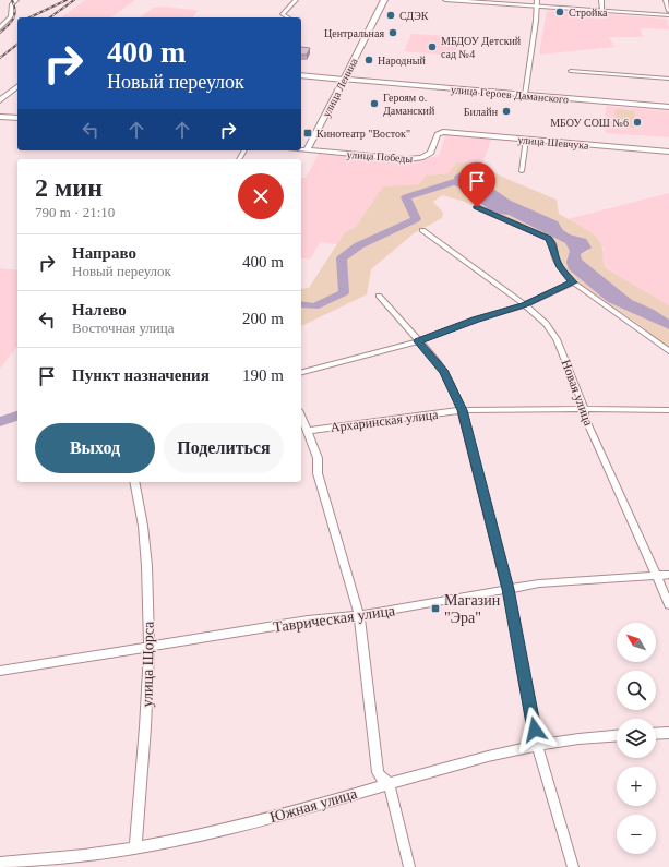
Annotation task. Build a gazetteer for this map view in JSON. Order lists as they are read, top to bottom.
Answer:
{
  "streets": {
    "main road": ["улица Ленина", "улица Героев Даманского"],
    "street": [
      "улица Шевчука",
      "улица Победы",
      "Новая улица",
      "Архаринская улица",
      "Таврическая улица",
      "улица Щорса",
      "Южная улица"
    ]
  },
  "crossings": [
    ["улица Ленина", "улица Героев Даманского"],
    ["улица Ленина", "улица Победы"],
    ["улица Шевчука", "улица Победы"],
    ["Новая улица", "Архаринская улица"],
    ["Новая улица", "Таврическая улица"],
    ["Таврическая улица", "улица Щорса"],
    ["улица Щорса", "Южная улица"]
  ],
  "places": {
    "other": [
      "Стройка",
      "СДЭК",
      "Центральная",
      "МБДОУ Детский сад №4",
      "Народный",
      "Героям о. Даманский",
      "Билайн",
      "МБОУ СОШ №6"
    ],
    "transit": ["Кинотеатр \"Восток\"", "Магазин \"Эра\""]
  },
  "north": "top left",
  "page": {
    "turn": ["400 m", "Новый переулок"],
    "heading": ["2 мин", "790 m · 21:10"],
    "list": [
      {
        "name": "Направо",
        "note": "Новый переулок",
        "value": "400 m"
      },
      {
        "name": "Налево",
        "note": "Восточная улица",
        "value": "200 m"
      },
      {
        "name": "Пункт назначения",
        "value": "190 m"
      }
    ],
    "buttons": ["Выход", "Поделиться"],
    "map_buttons": ["+", "−"]
  }
}
